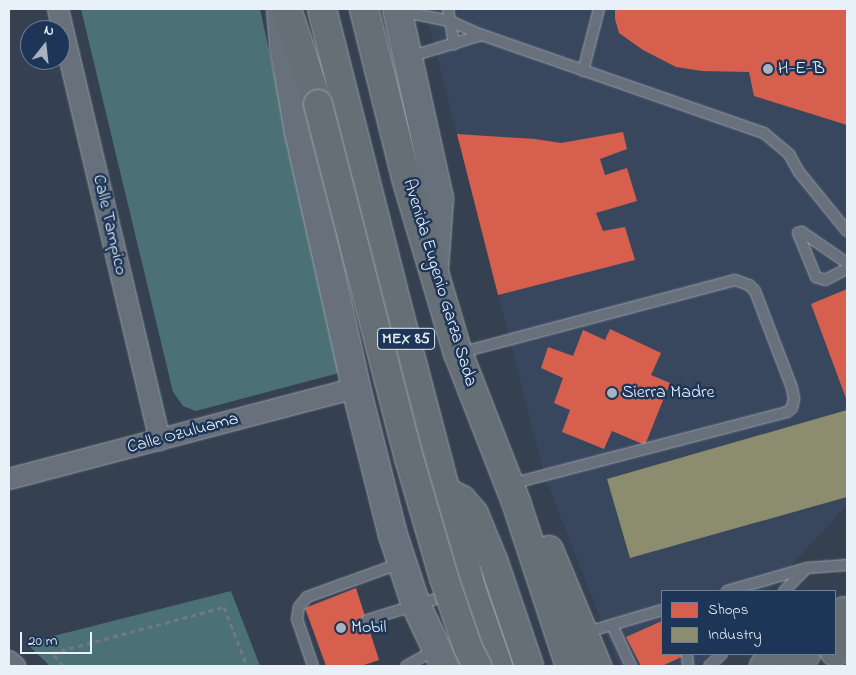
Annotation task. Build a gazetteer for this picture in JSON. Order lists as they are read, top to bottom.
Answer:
{
  "streets": {
    "main road": ["Avenida Eugenio Garza Sada", "MEX 85"],
    "street": ["Calle Tampico", "Calle Ozuluama"]
  },
  "crossings": [
    ["Calle Tampico", "Calle Ozuluama"]
  ],
  "places": ["H-E-B", "Sierra Madre", "Mobil"],
  "legend": ["Shops", "Industry"],
  "scale_bar": "20 m",
  "north": "top"
}
